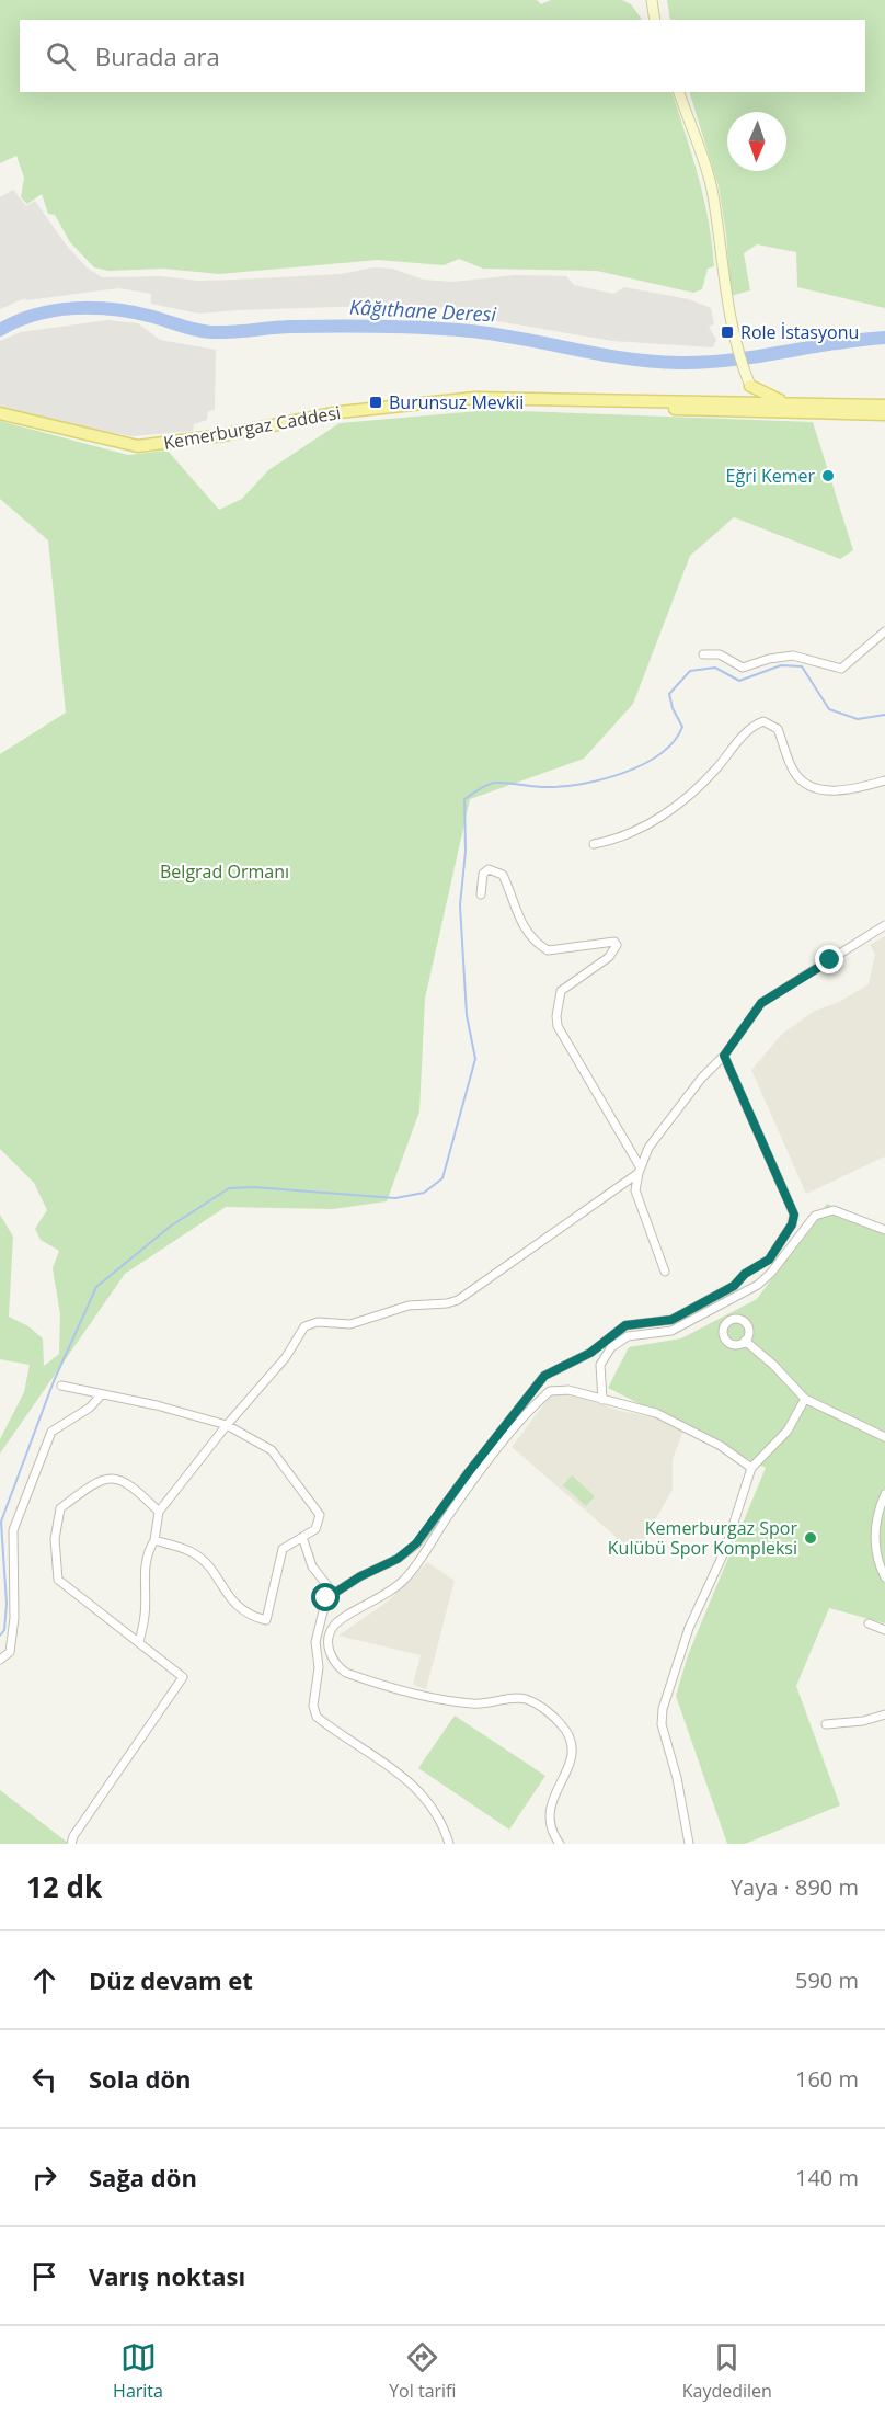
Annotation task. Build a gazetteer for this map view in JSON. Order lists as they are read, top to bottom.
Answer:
{
  "streets": {
    "main road": ["Kemerburgaz Caddesi"]
  },
  "water": ["Kâğıthane Deresi"],
  "parks": ["Belgrad Ormanı"],
  "places": {
    "transit": ["Role İstasyonu", "Burunsuz Mevkii"],
    "other": ["Eğri Kemer", "Kemerburgaz Spor Kulübü Spor Kompleksi"]
  },
  "north": "bottom",
  "page": {
    "search": "Burada ara",
    "heading": ["12 dk", "Yaya · 890 m"],
    "list": [
      ["Düz devam et", "590 m"],
      ["Sola dön", "160 m"],
      ["Sağa dön", "140 m"],
      "Varış noktası"
    ],
    "nav": ["Harita", "Yol tarifi", "Kaydedilen"]
  }
}
